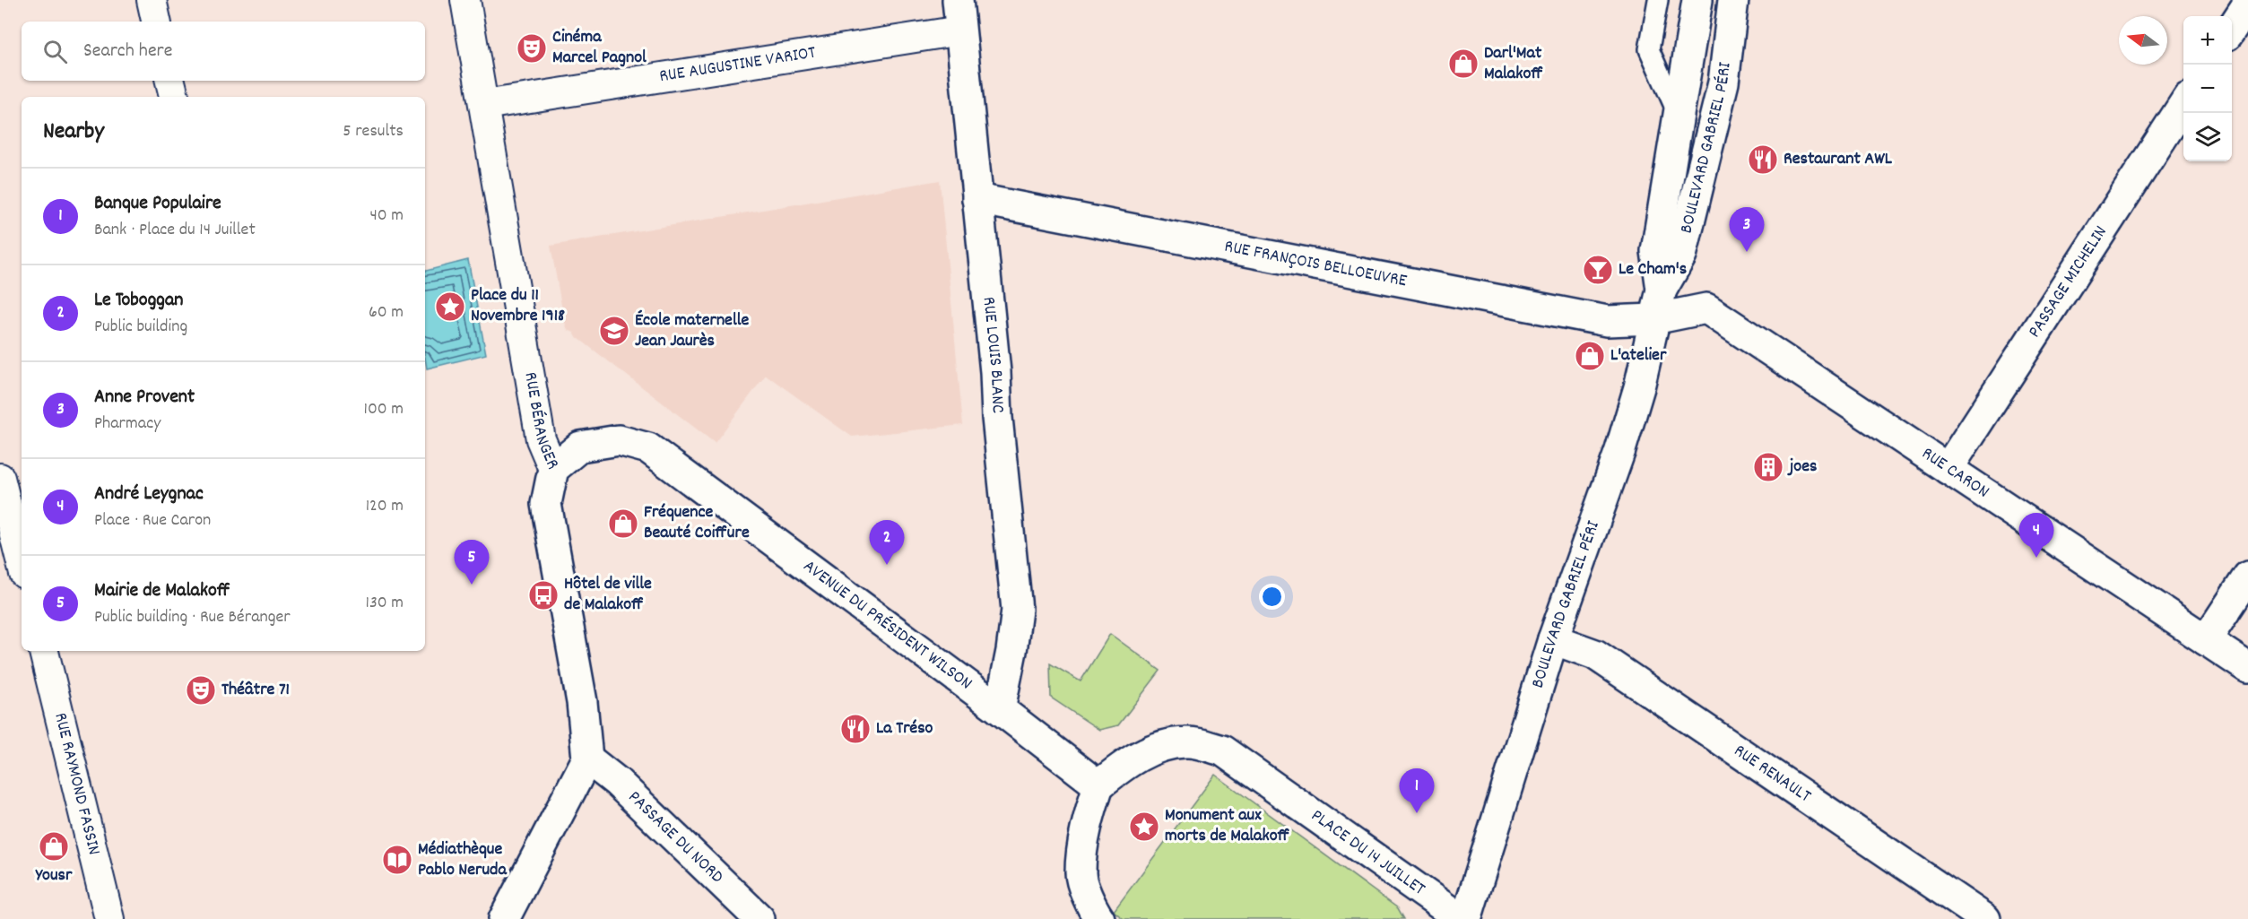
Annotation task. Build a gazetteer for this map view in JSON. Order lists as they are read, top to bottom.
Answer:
{
  "streets": {
    "street": [
      "RUE AUGUSTINE VARIOT",
      "BOULEVARD GABRIEL PÉRI",
      "RUE FRANÇOIS BELLOEUVRE",
      "PASSAGE MICHELIN",
      "RUE LOUIS BLANC",
      "RUE BÉRANGER",
      "RUE CARON",
      "AVENUE DU PRÉSIDENT WILSON",
      "RUE RENAULT",
      "RUE RAYMOND FASSIN",
      "PASSAGE DU NORD",
      "PLACE DU 14 JUILLET"
    ]
  },
  "crossings": [
    ["RUE AUGUSTINE VARIOT", "RUE LOUIS BLANC"],
    ["RUE AUGUSTINE VARIOT", "RUE BÉRANGER"],
    ["BOULEVARD GABRIEL PÉRI", "RUE FRANÇOIS BELLOEUVRE"],
    ["BOULEVARD GABRIEL PÉRI", "RUE CARON"],
    ["BOULEVARD GABRIEL PÉRI", "RUE RENAULT"],
    ["RUE FRANÇOIS BELLOEUVRE", "RUE LOUIS BLANC"],
    ["RUE FRANÇOIS BELLOEUVRE", "RUE CARON"],
    ["PASSAGE MICHELIN", "RUE CARON"],
    ["RUE LOUIS BLANC", "AVENUE DU PRÉSIDENT WILSON"],
    ["RUE BÉRANGER", "AVENUE DU PRÉSIDENT WILSON"],
    ["RUE BÉRANGER", "PASSAGE DU NORD"],
    ["AVENUE DU PRÉSIDENT WILSON", "PLACE DU 14 JUILLET"]
  ],
  "places": {
    "theatre": ["Cinéma Marcel Pagnol", "Théâtre 71"],
    "shop": [
      "Darl'Mat Malakoff",
      "L'atelier",
      "Fréquence Beauté Coiffure",
      "Yousr"
    ],
    "restaurant": ["Restaurant AWL", "La Tréso"],
    "bar": ["Le Cham's"],
    "place": ["Place du 11 Novembre 1918", "Monument aux morts de Malakoff"],
    "school or university": ["École maternelle Jean Jaurès"],
    "building": ["joes"],
    "bus stop": ["Hôtel de ville de Malakoff"],
    "library": ["Médiathèque Pablo Neruda"]
  },
  "north": "left",
  "page": {
    "map_buttons": ["+", "−"],
    "search": "Search here",
    "heading": ["Nearby", "5 results"],
    "list": [
      {
        "mark": "1",
        "name": "Banque Populaire",
        "note": "Bank · Place du 14 Juillet",
        "value": "40 m"
      },
      {
        "mark": "2",
        "name": "Le Toboggan",
        "note": "Public building",
        "value": "60 m"
      },
      {
        "mark": "3",
        "name": "Anne Provent",
        "note": "Pharmacy",
        "value": "100 m"
      },
      {
        "mark": "4",
        "name": "André Leygnac",
        "note": "Place · Rue Caron",
        "value": "120 m"
      },
      {
        "mark": "5",
        "name": "Mairie de Malakoff",
        "note": "Public building · Rue Béranger",
        "value": "130 m"
      }
    ],
    "pins": [
      "3",
      "4",
      "2",
      "5",
      "1"
    ]
  }
}
